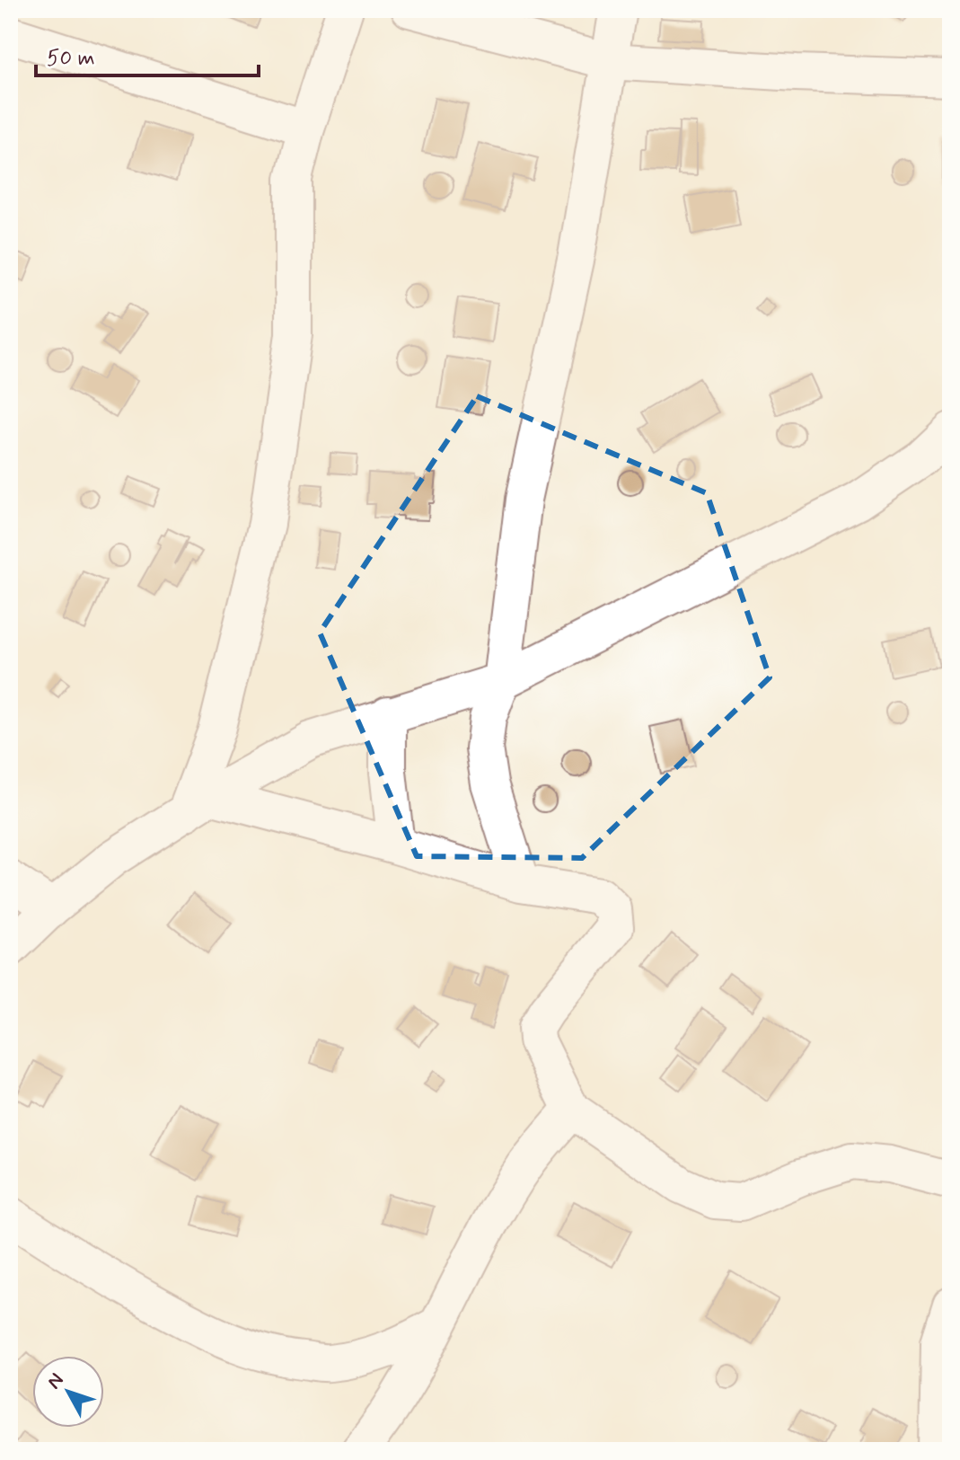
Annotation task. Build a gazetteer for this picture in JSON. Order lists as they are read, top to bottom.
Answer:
{
  "scale_bar": "50 m",
  "north": "top left"
}
